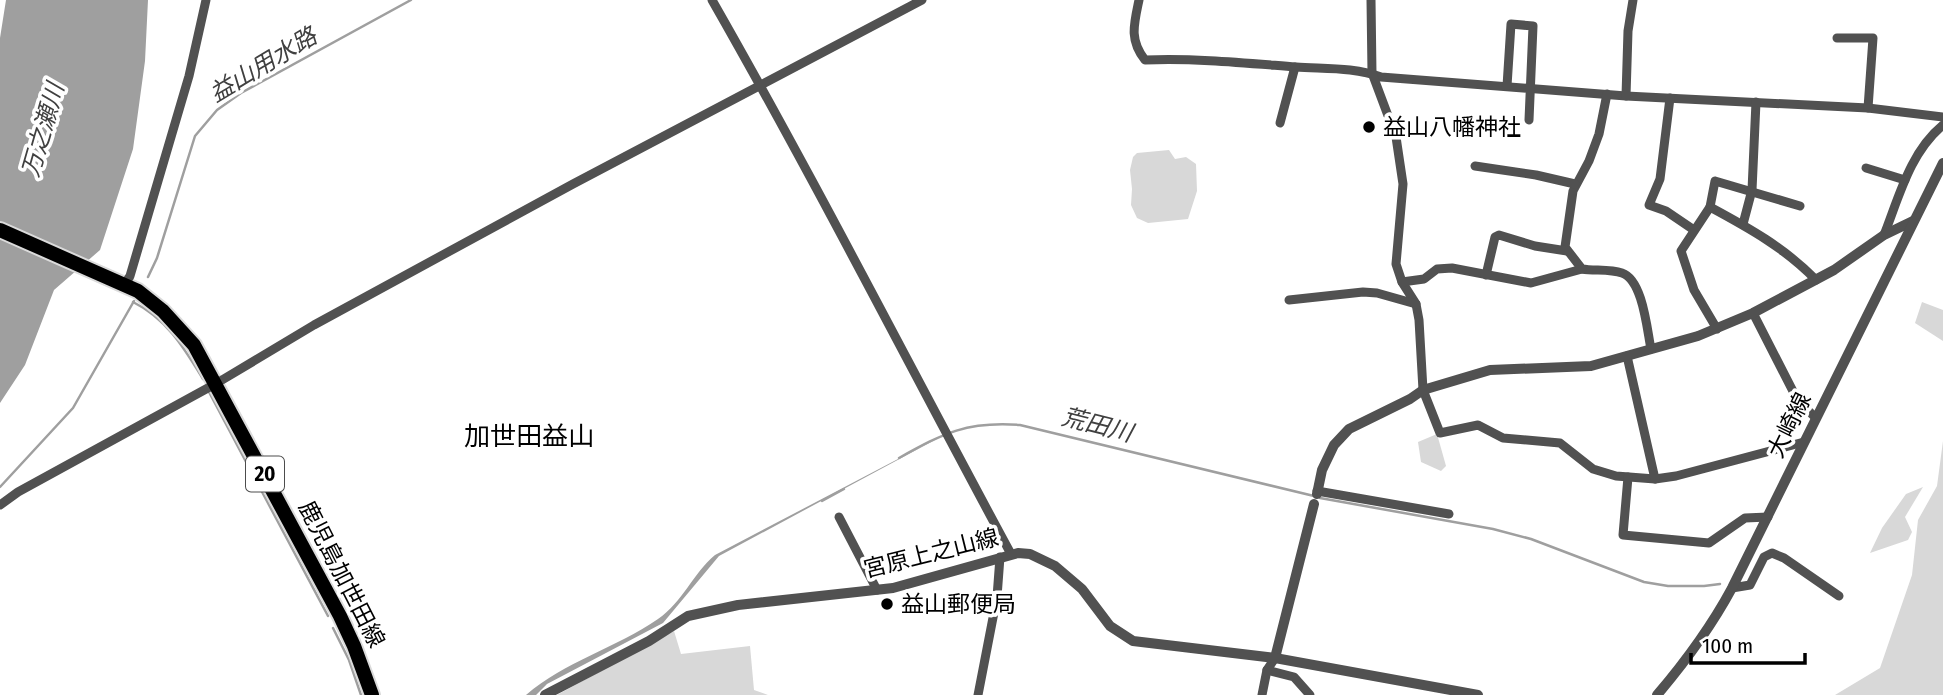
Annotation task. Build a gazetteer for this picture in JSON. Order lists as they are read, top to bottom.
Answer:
{
  "streets": {
    "main road": ["20", "鹿児島加世田線"],
    "street": ["大崎線", "宮原上之山線"]
  },
  "districts": ["加世田益山"],
  "water": ["益山用水路", "万之瀬川", "荒田川"],
  "places": ["益山八幡神社", "益山郵便局"],
  "scale_bar": "100 m"
}
